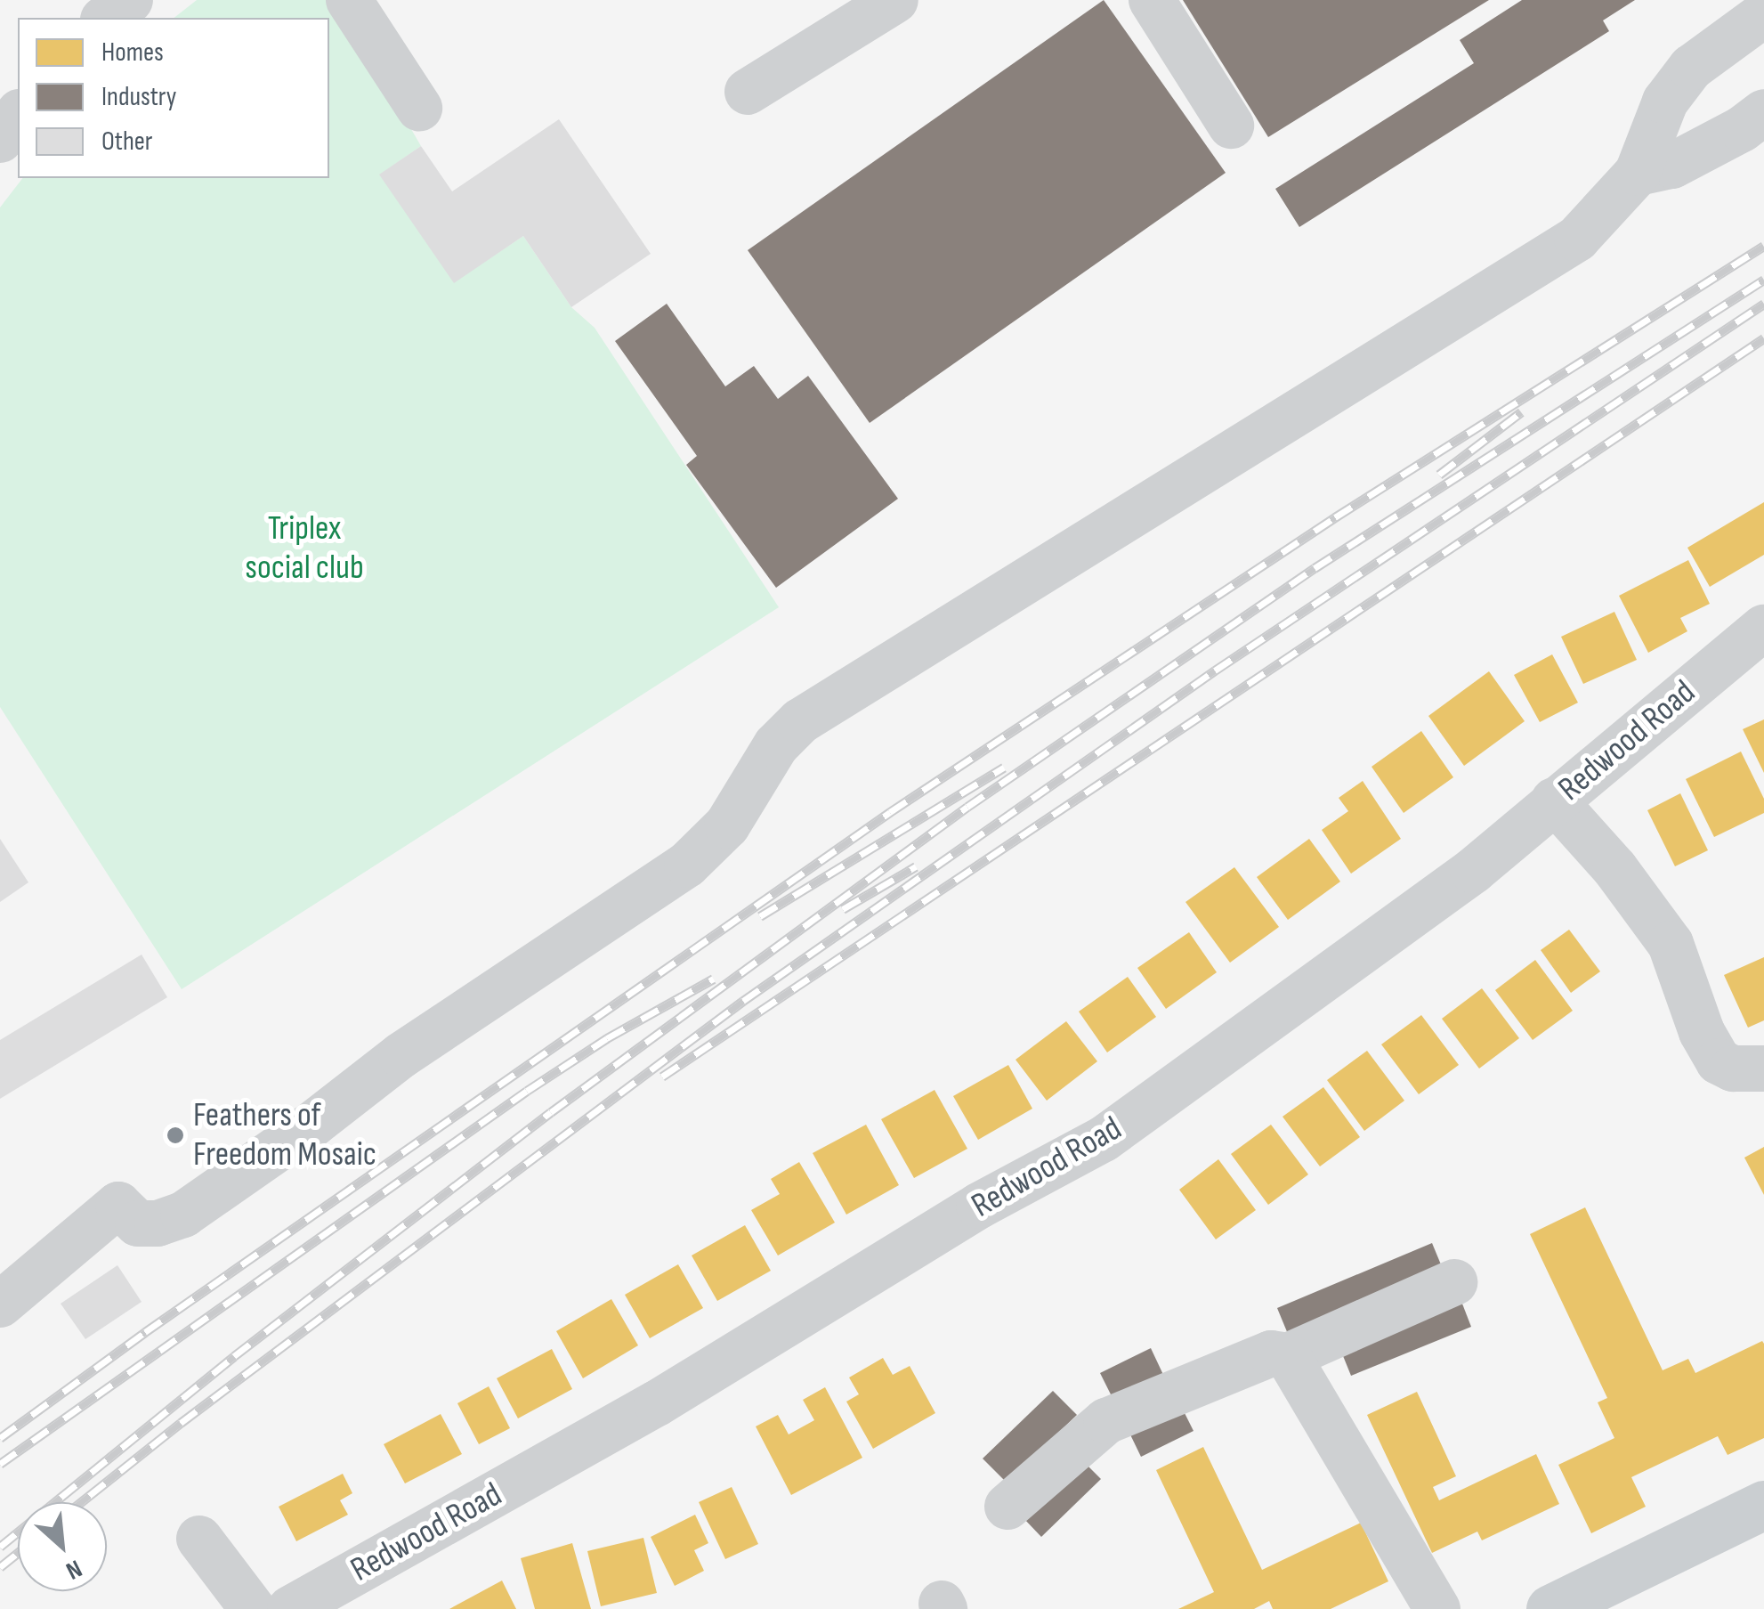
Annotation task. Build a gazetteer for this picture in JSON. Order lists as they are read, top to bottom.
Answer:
{
  "streets": {
    "street": ["Redwood Road"]
  },
  "parks": ["Triplex social club"],
  "places": ["Feathers of Freedom Mosaic"],
  "legend": ["Homes", "Industry", "Other"],
  "north": "bottom right"
}
